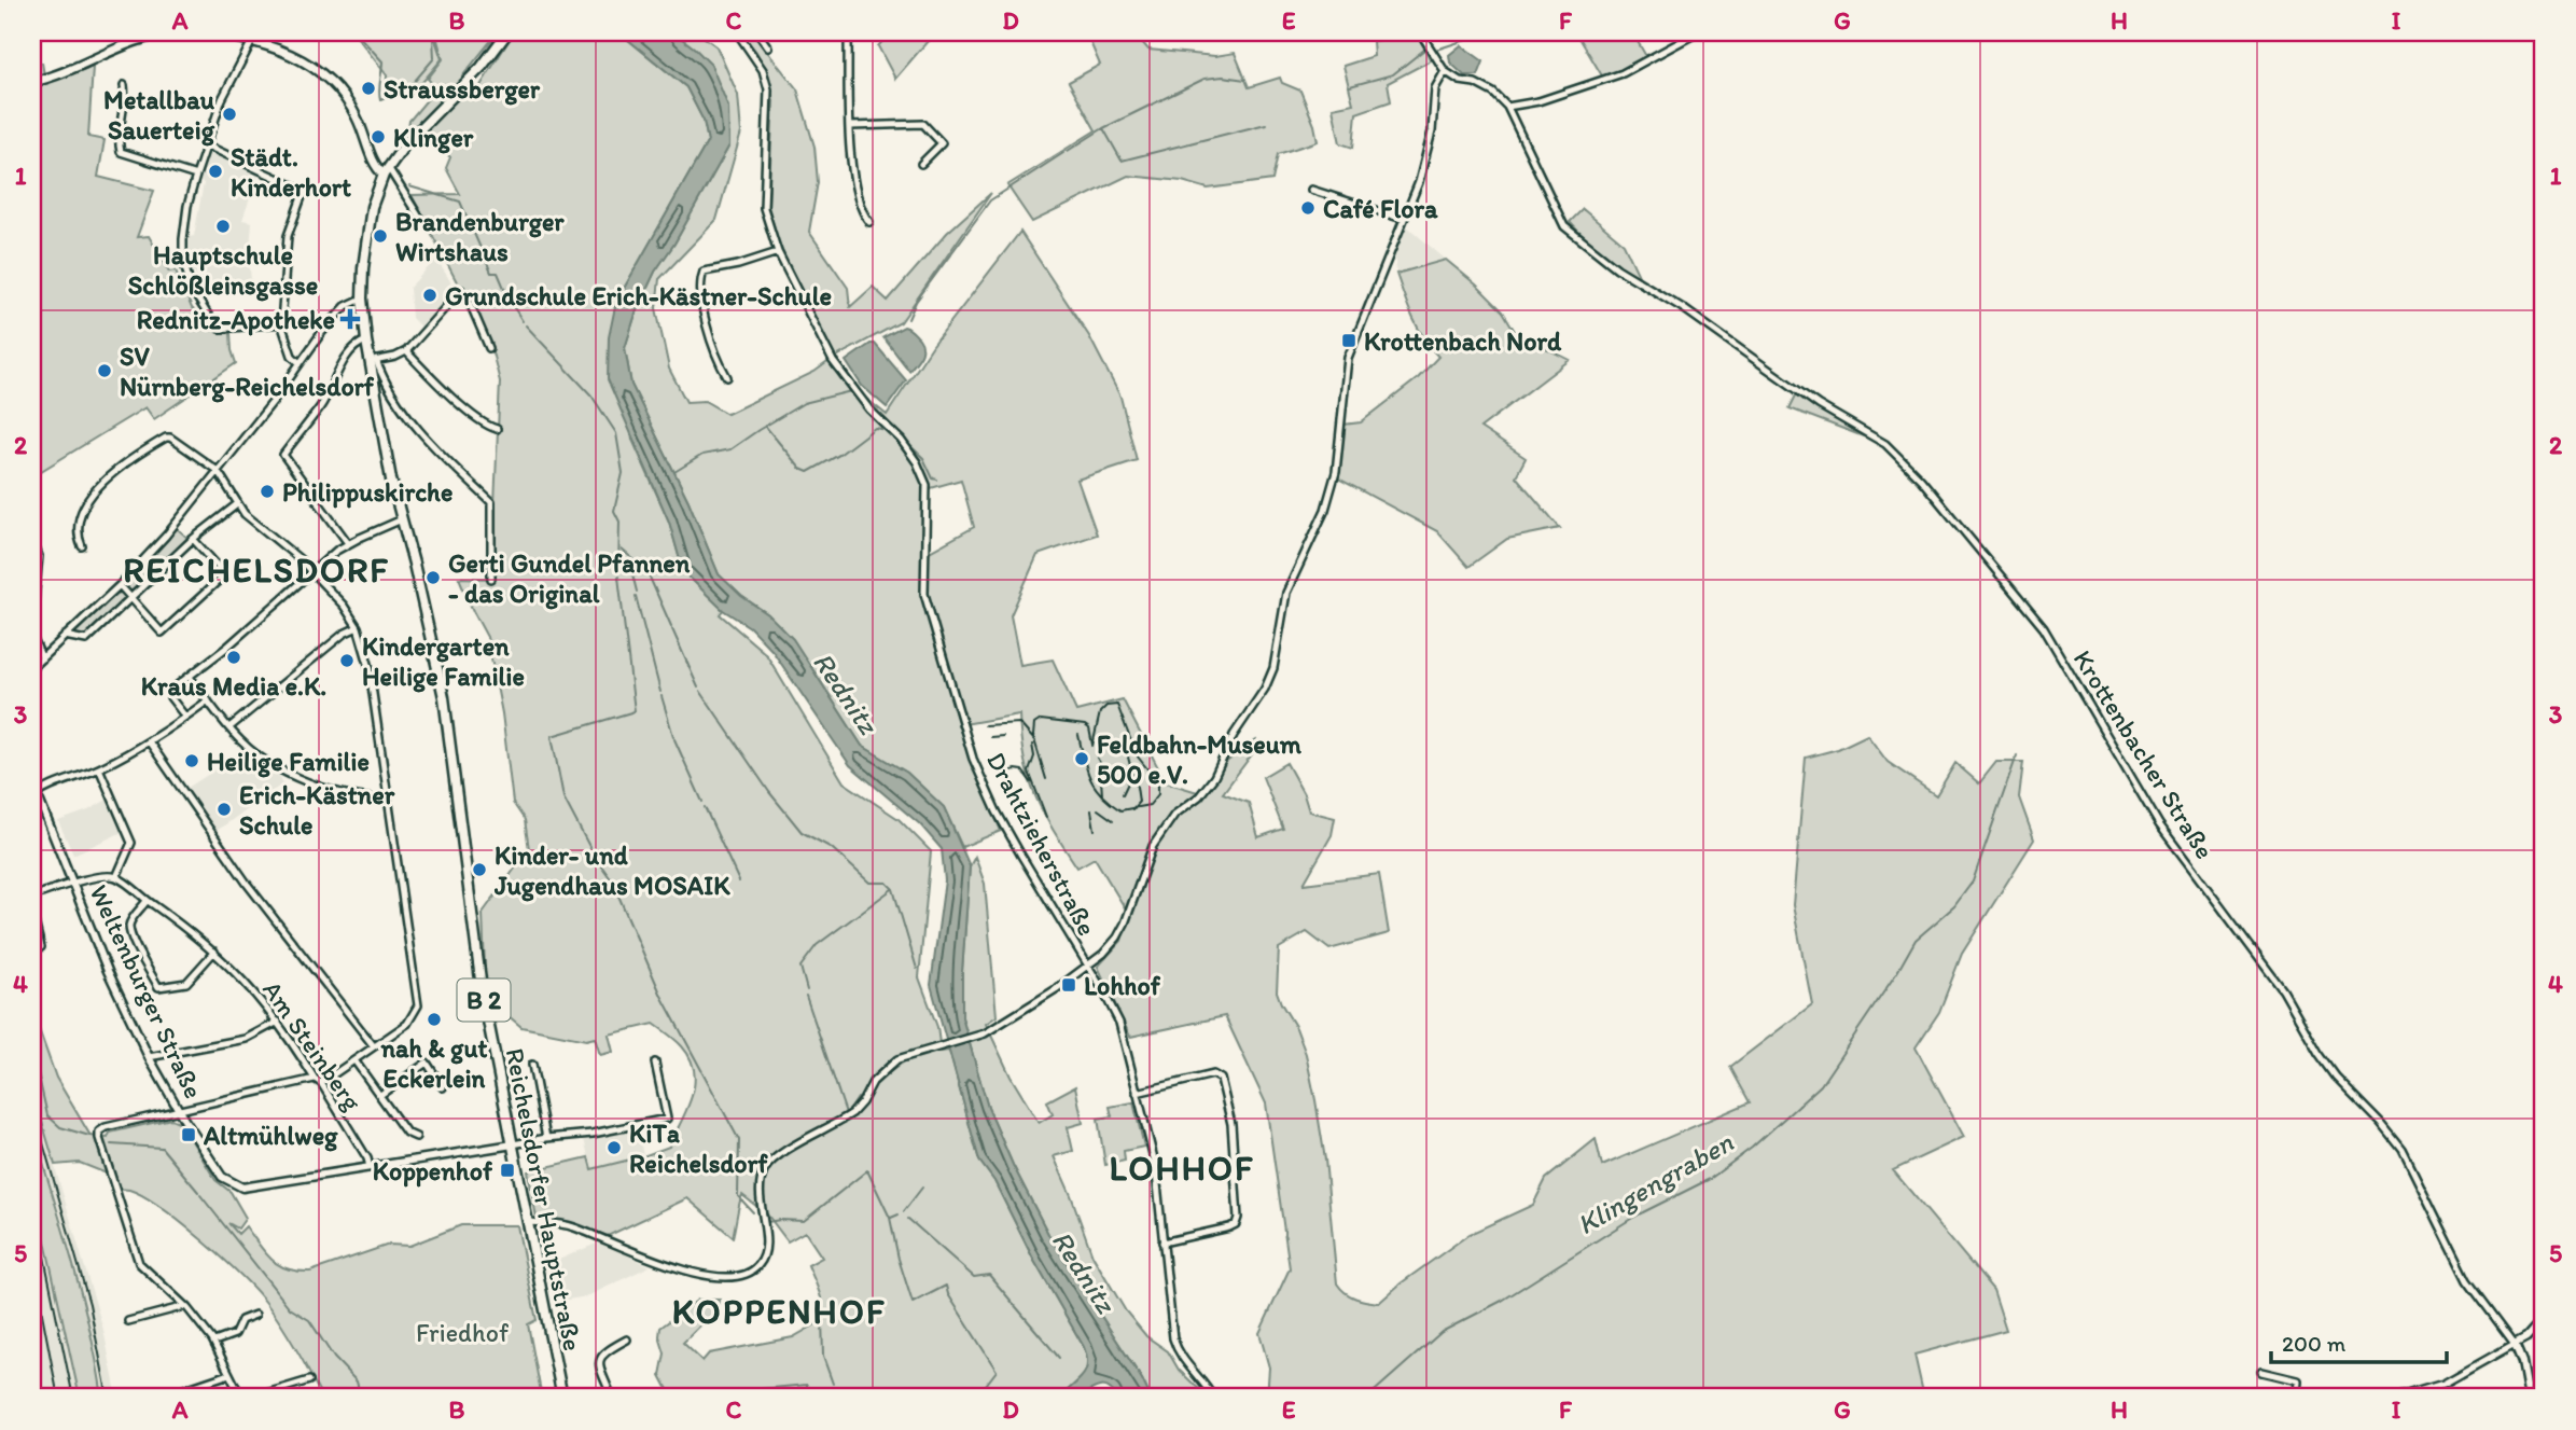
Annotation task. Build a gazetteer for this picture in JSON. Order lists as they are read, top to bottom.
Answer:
{
  "streets": {
    "main road": ["B 2", "Reichelsdorfer Hauptstraße"],
    "street": [
      "Krottenbacher Straße",
      "Drahtzieherstraße",
      "Weltenburger Straße",
      "Am Steinberg"
    ]
  },
  "crossings": [
    ["Weltenburger Straße", "Am Steinberg"],
    ["Weltenburger Straße", "Reichelsdorfer Hauptstraße"]
  ],
  "districts": ["REICHELSDORF", "LOHHOF", "KOPPENHOF"],
  "water": ["Rednitz", "Klingengraben"],
  "parks": ["Friedhof"],
  "places": {
    "other": [
      "Straussberger",
      "Metallbau Sauerteig",
      "Klinger",
      "Städt. Kinderhort",
      "Café Flora",
      "Hauptschule Schlößleinsgasse",
      "Brandenburger Wirtshaus",
      "Grundschule Erich-Kästner-Schule",
      "SV Nürnberg-Reichelsdorf",
      "Philippuskirche",
      "Gerti Gundel Pfannen - das Original",
      "Kraus Media e.K.",
      "Kindergarten Heilige Familie",
      "Feldbahn-Museum 500 e.V.",
      "Heilige Familie",
      "Erich-Kästner Schule",
      "Kinder- und Jugendhaus MOSAIK",
      "nah & gut Eckerlein",
      "KiTa Reichelsdorf"
    ],
    "health": ["Rednitz-Apotheke"],
    "transit": [
      "Krottenbach Nord",
      "Lohhof",
      "Altmühlweg",
      "Koppenhof"
    ]
  },
  "scale_bar": "200 m",
  "grid": {
    "columns": [
      "A",
      "B",
      "C",
      "D",
      "E",
      "F",
      "G",
      "H",
      "I"
    ],
    "rows": [
      "1",
      "2",
      "3",
      "4",
      "5"
    ]
  }
}
